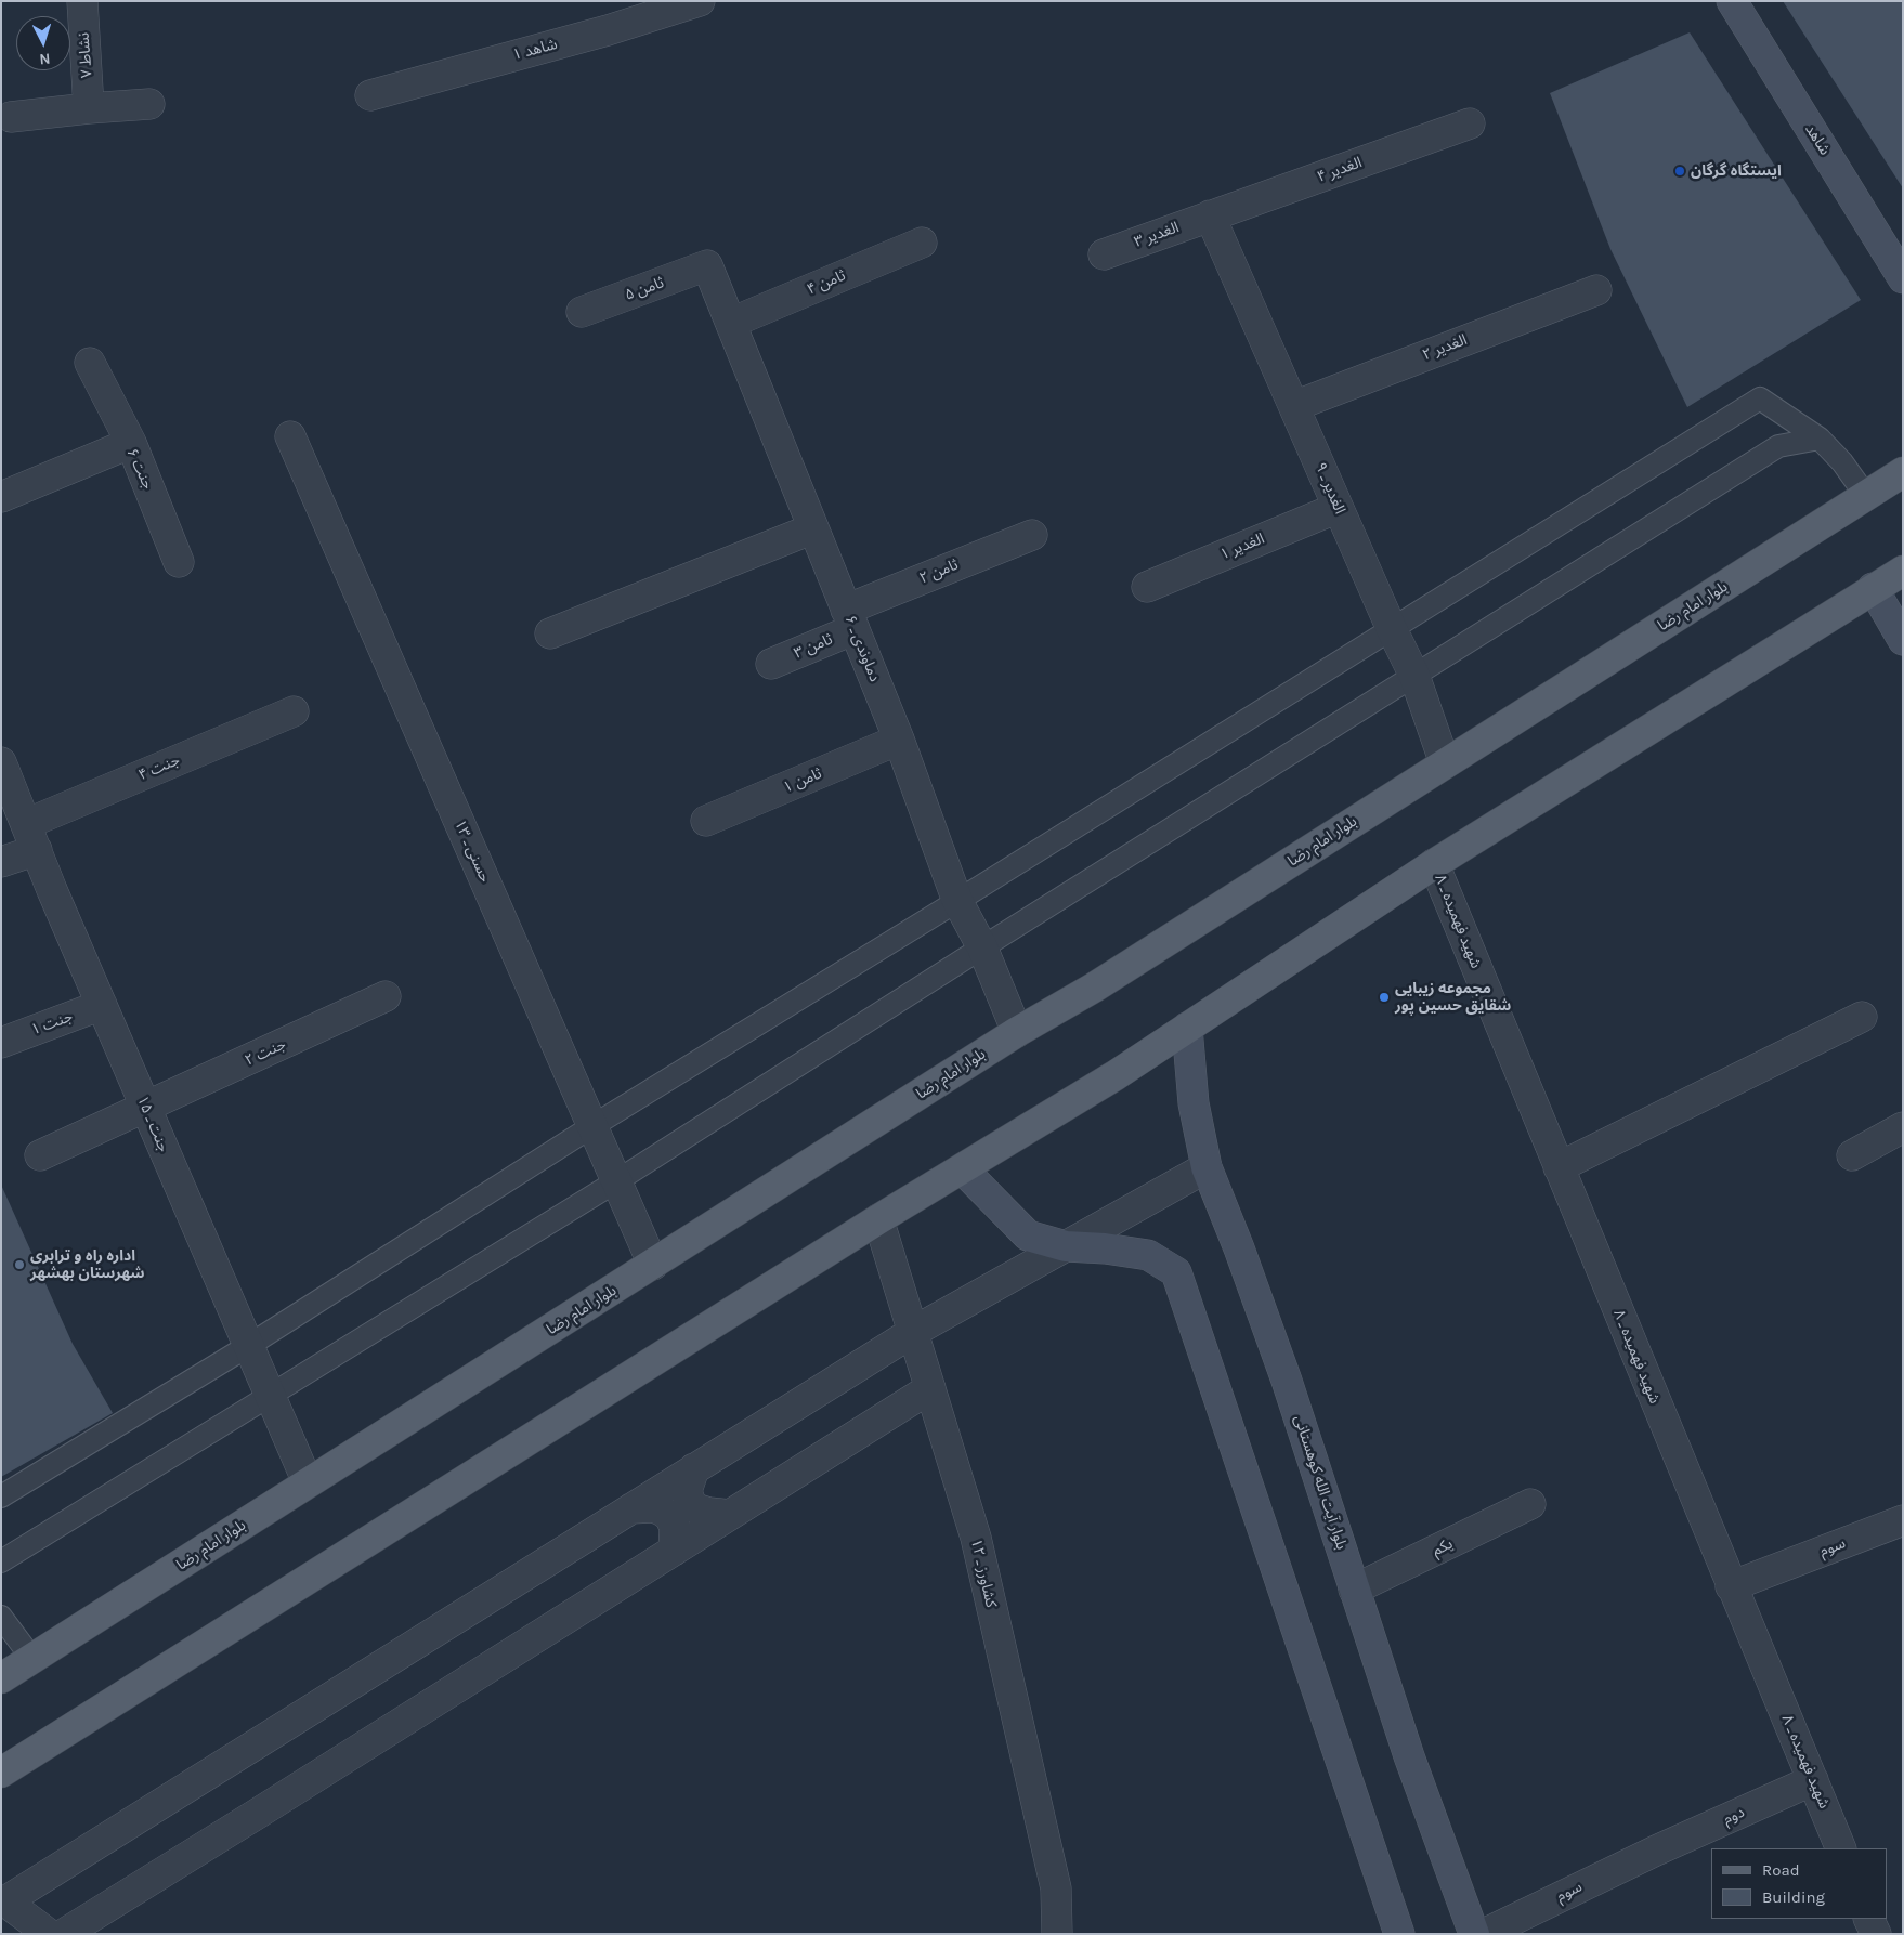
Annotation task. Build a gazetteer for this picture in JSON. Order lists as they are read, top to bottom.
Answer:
{
  "streets": {
    "main road": ["بلوار امام رضا"],
    "street": [
      "شاهد ۱",
      "نشاط ۷",
      "شاهد",
      "الغدیر ۴",
      "الغدیر ۳",
      "ثامن ۴",
      "ثامن ۵",
      "الغدیر ۲",
      "جنت ۶",
      "الغدیر ـ ۹",
      "الغدیر ۱",
      "ثامن ۲",
      "ثامن ۳",
      "دماوندی ـ ۶",
      "جنت ۴",
      "ثامن ۱",
      "حسنی ـ ۱۳",
      "شهید فهمیده ـ ۸",
      "جنت ۱",
      "جنت ۲",
      "جنت ـ ۱۵",
      "بلوار آیت الله کوهستانی",
      "یکم",
      "سوم",
      "کشاورز ـ ۱۲",
      "دوم"
    ]
  },
  "crossings": [
    ["الغدیر ۴", "الغدیر ۳"],
    ["الغدیر ۴", "الغدیر ـ ۹"],
    ["الغدیر ۳", "الغدیر ـ ۹"],
    ["ثامن ۴", "دماوندی ـ ۶"],
    ["ثامن ۵", "دماوندی ـ ۶"],
    ["الغدیر ۲", "الغدیر ـ ۹"],
    ["الغدیر ـ ۹", "الغدیر ۱"],
    ["الغدیر ـ ۹", "بلوار امام رضا"],
    ["ثامن ۲", "ثامن ۳"],
    ["ثامن ۲", "دماوندی ـ ۶"],
    ["بلوار امام رضا", "دماوندی ـ ۶"],
    ["بلوار امام رضا", "حسنی ـ ۱۳"],
    ["بلوار امام رضا", "جنت ـ ۱۵"],
    ["ثامن ۳", "دماوندی ـ ۶"],
    ["دماوندی ـ ۶", "ثامن ۱"],
    ["جنت ۴", "جنت ـ ۱۵"],
    ["شهید فهمیده ـ ۸", "سوم"],
    ["شهید فهمیده ـ ۸", "دوم"],
    ["جنت ۱", "جنت ـ ۱۵"],
    ["جنت ۲", "جنت ـ ۱۵"],
    ["بلوار آیت الله کوهستانی", "یکم"],
    ["سوم", "دوم"]
  ],
  "places": ["ایستگاه گرگان", "مجموعه زیبایی شقایق حسین پور", "اداره راه و ترابری شهرستان بهشهر"],
  "legend": ["Road", "Building"],
  "north": "bottom"
}
